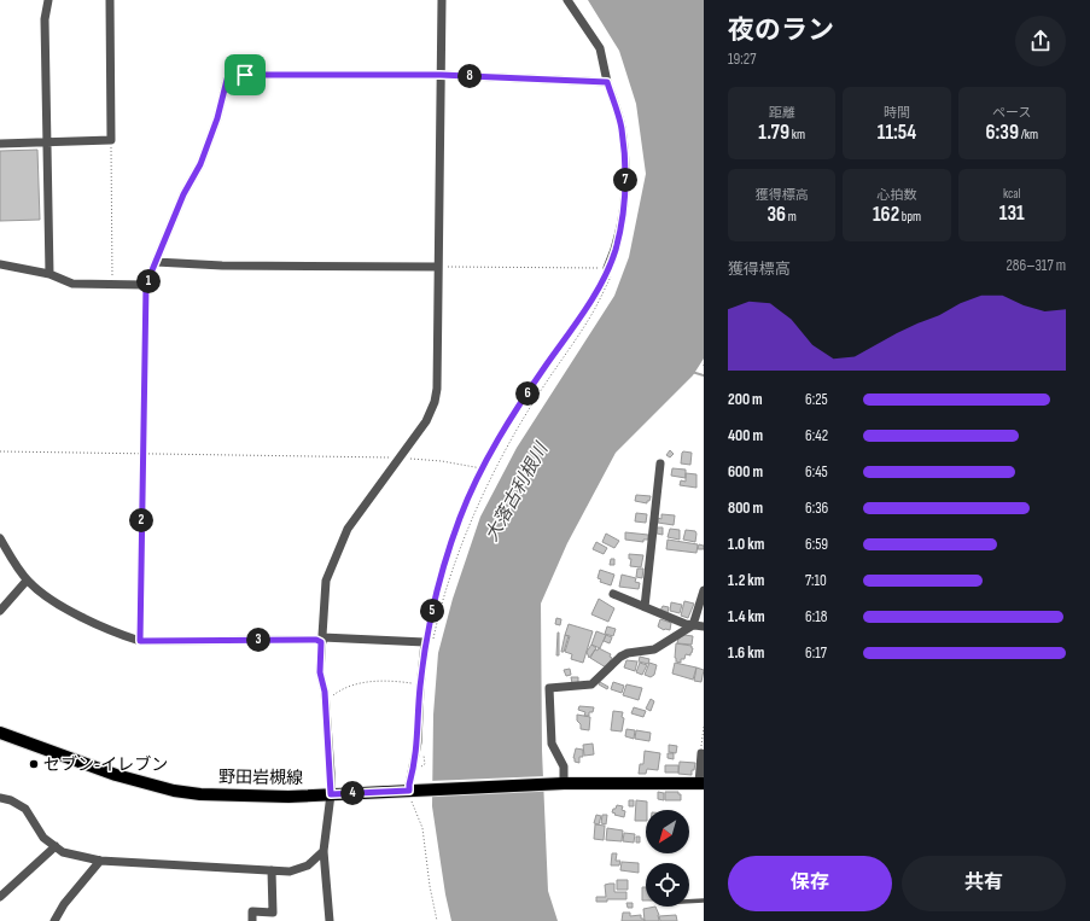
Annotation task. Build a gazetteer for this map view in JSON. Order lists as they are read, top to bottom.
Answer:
{
  "streets": {
    "main road": ["野田岩槻線"]
  },
  "water": ["大落古利根川"],
  "places": ["セブン-イレブン"],
  "north": "bottom left",
  "page": {
    "heading": ["夜のラン", "19:27"],
    "pins": [
      "8",
      "7",
      "1",
      "6",
      "2",
      "5",
      "3",
      "4"
    ],
    "stats": [
      ["距離", "1.79 km"],
      ["時間", "11:54"],
      ["ペース", "6:39 /km"],
      ["獲得標高", "36 m"],
      ["心拍数", "162 bpm"],
      ["kcal", "131"]
    ],
    "chart": ["獲得標高", "286–317 m"],
    "list": [
      {
        "name": "200 m",
        "note": "6:25"
      },
      {
        "name": "400 m",
        "note": "6:42"
      },
      {
        "name": "600 m",
        "note": "6:45"
      },
      {
        "name": "800 m",
        "note": "6:36"
      },
      {
        "name": "1.0 km",
        "note": "6:59"
      },
      {
        "name": "1.2 km",
        "note": "7:10"
      },
      {
        "name": "1.4 km",
        "note": "6:18"
      },
      {
        "name": "1.6 km",
        "note": "6:17"
      }
    ],
    "buttons": ["保存", "共有"]
  }
}
